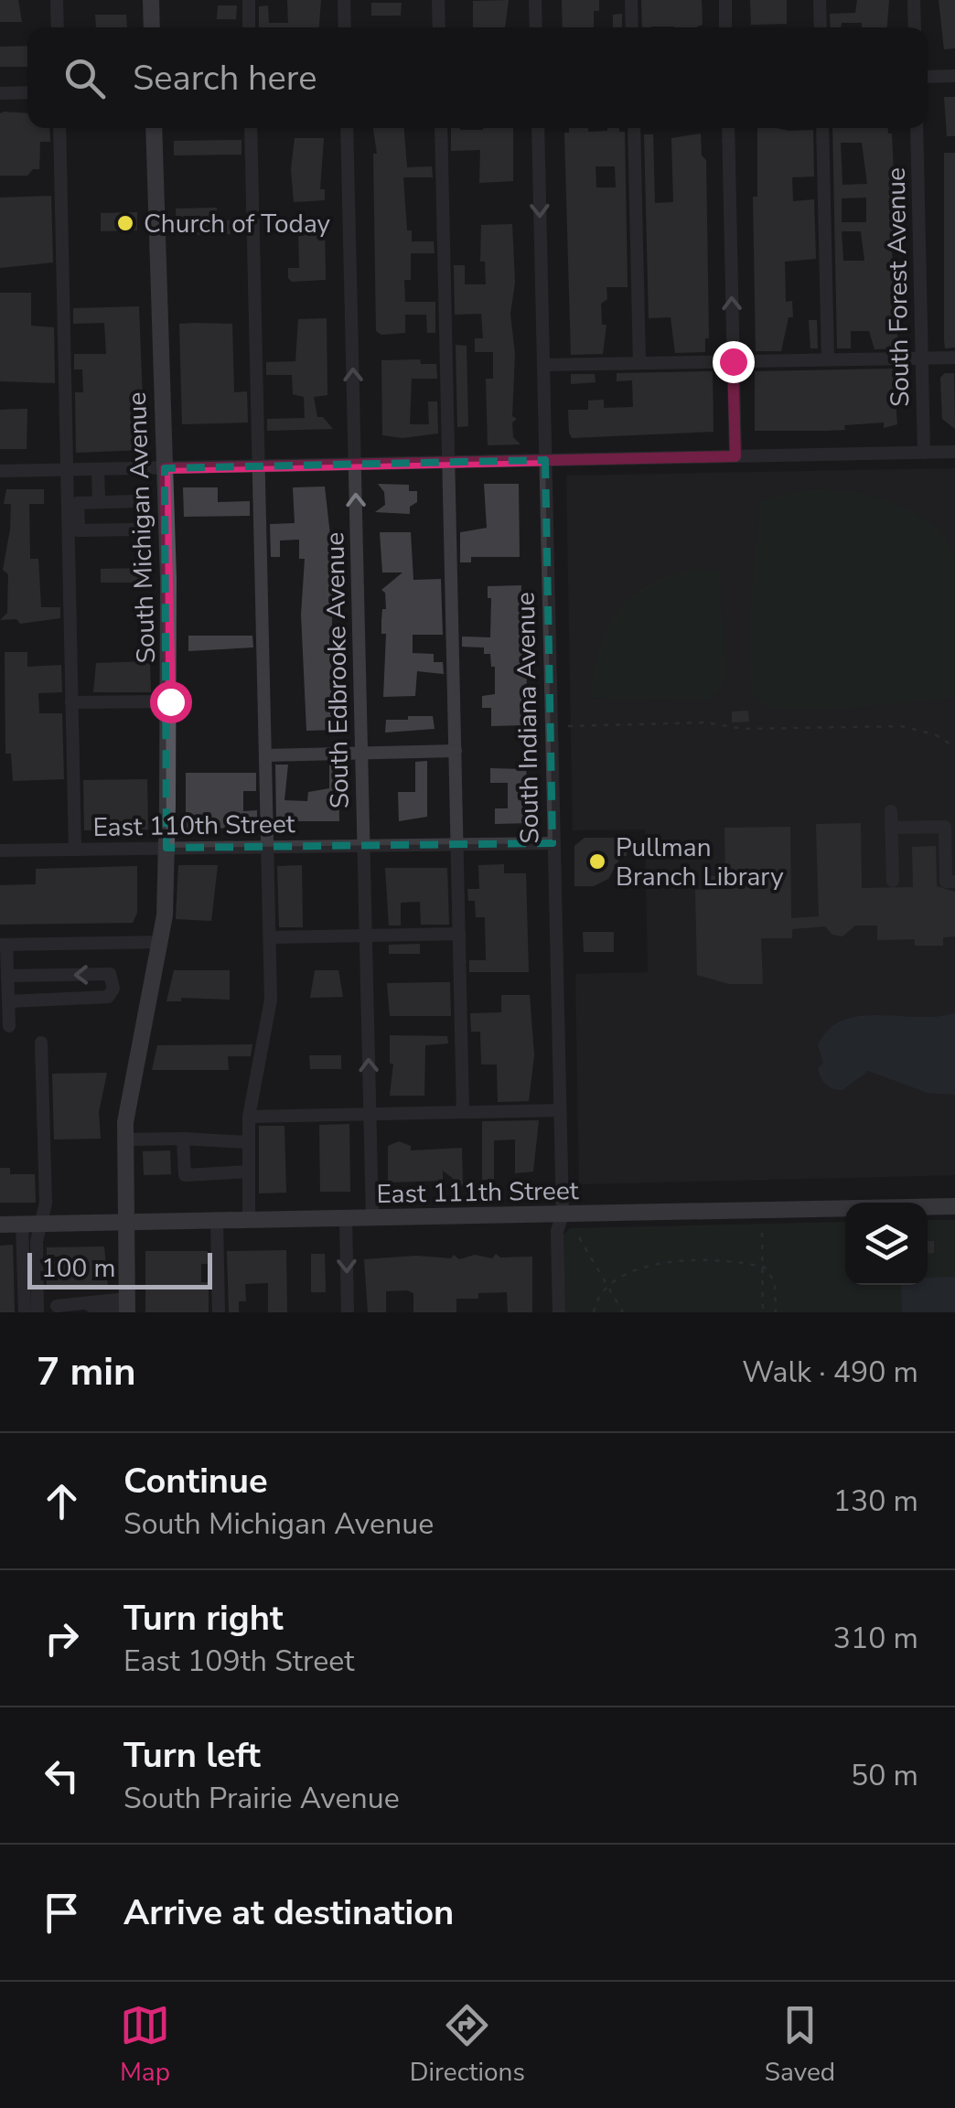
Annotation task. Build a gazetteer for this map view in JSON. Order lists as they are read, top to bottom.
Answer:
{
  "streets": {
    "main road": ["South Michigan Avenue", "East 111th Street"],
    "street": [
      "South Forest Avenue",
      "South Edbrooke Avenue",
      "South Indiana Avenue",
      "East 110th Street"
    ]
  },
  "crossings": [
    ["South Michigan Avenue", "East 110th Street"],
    ["South Michigan Avenue", "East 111th Street"],
    ["South Edbrooke Avenue", "East 110th Street"],
    ["South Edbrooke Avenue", "East 111th Street"],
    ["South Indiana Avenue", "East 110th Street"],
    ["South Indiana Avenue", "East 111th Street"]
  ],
  "places": ["Church of Today", "Pullman Branch Library"],
  "scale_bar": "100 m",
  "page": {
    "search": "Search here",
    "scale": "100 m",
    "heading": ["7 min", "Walk · 490 m"],
    "list": [
      ["Continue", "South Michigan Avenue", "130 m"],
      ["Turn right", "East 109th Street", "310 m"],
      ["Turn left", "South Prairie Avenue", "50 m"],
      "Arrive at destination"
    ],
    "nav": ["Map", "Directions", "Saved"]
  }
}
